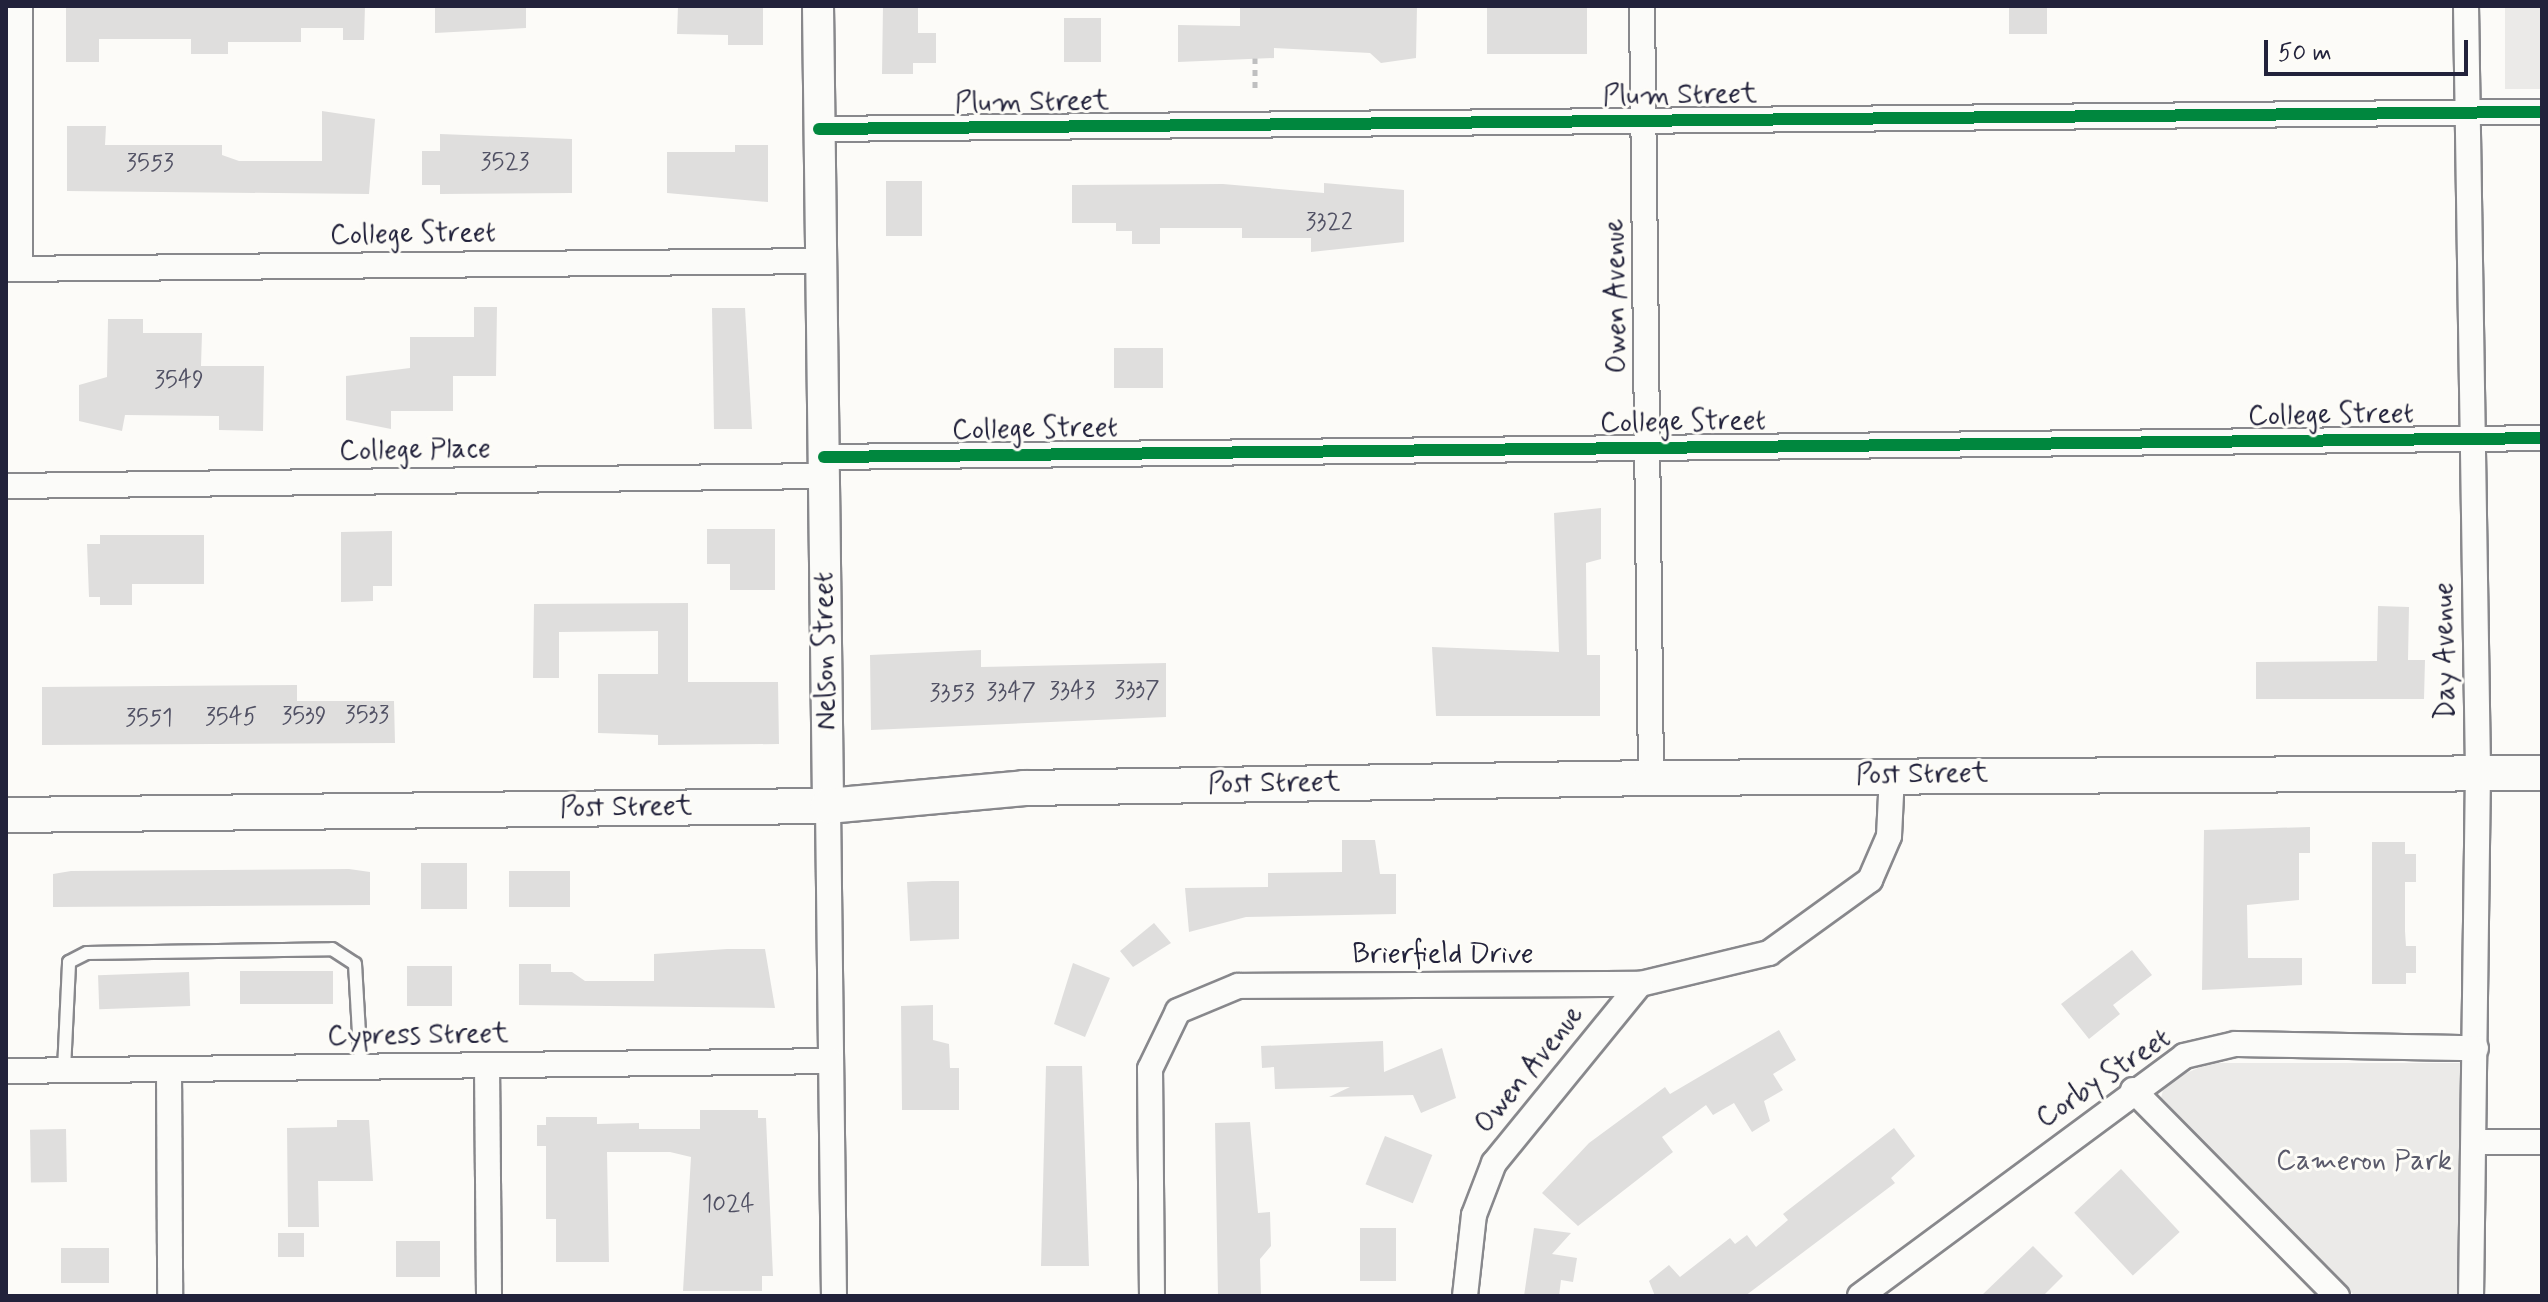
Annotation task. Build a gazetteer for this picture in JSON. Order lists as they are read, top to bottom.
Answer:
{
  "streets": {
    "main road": ["Post Street"],
    "street": [
      "Plum Street",
      "College Street",
      "Owen Avenue",
      "College Place",
      "Nelson Street",
      "Day Avenue",
      "Brierfield Drive",
      "Cypress Street",
      "Corby Street"
    ]
  },
  "crossings": [
    ["Plum Street", "Owen Avenue"],
    ["Plum Street", "Nelson Street"],
    ["Plum Street", "Day Avenue"],
    ["College Street", "Owen Avenue"],
    ["College Street", "College Place"],
    ["College Street", "Nelson Street"],
    ["College Street", "Day Avenue"],
    ["Owen Avenue", "Post Street"],
    ["Owen Avenue", "Brierfield Drive"],
    ["College Place", "Nelson Street"],
    ["Nelson Street", "Post Street"],
    ["Nelson Street", "Cypress Street"],
    ["Day Avenue", "Post Street"],
    ["Day Avenue", "Corby Street"],
    ["Post Street", "Brierfield Drive"]
  ],
  "parks": ["Cameron Park"],
  "house_numbers": [
    "3523",
    "3553",
    "3322",
    "3549",
    "3337",
    "3343",
    "3347",
    "3353",
    "3533",
    "3539",
    "3545",
    "3551",
    "1024"
  ],
  "scale_bar": "50 m"
}
